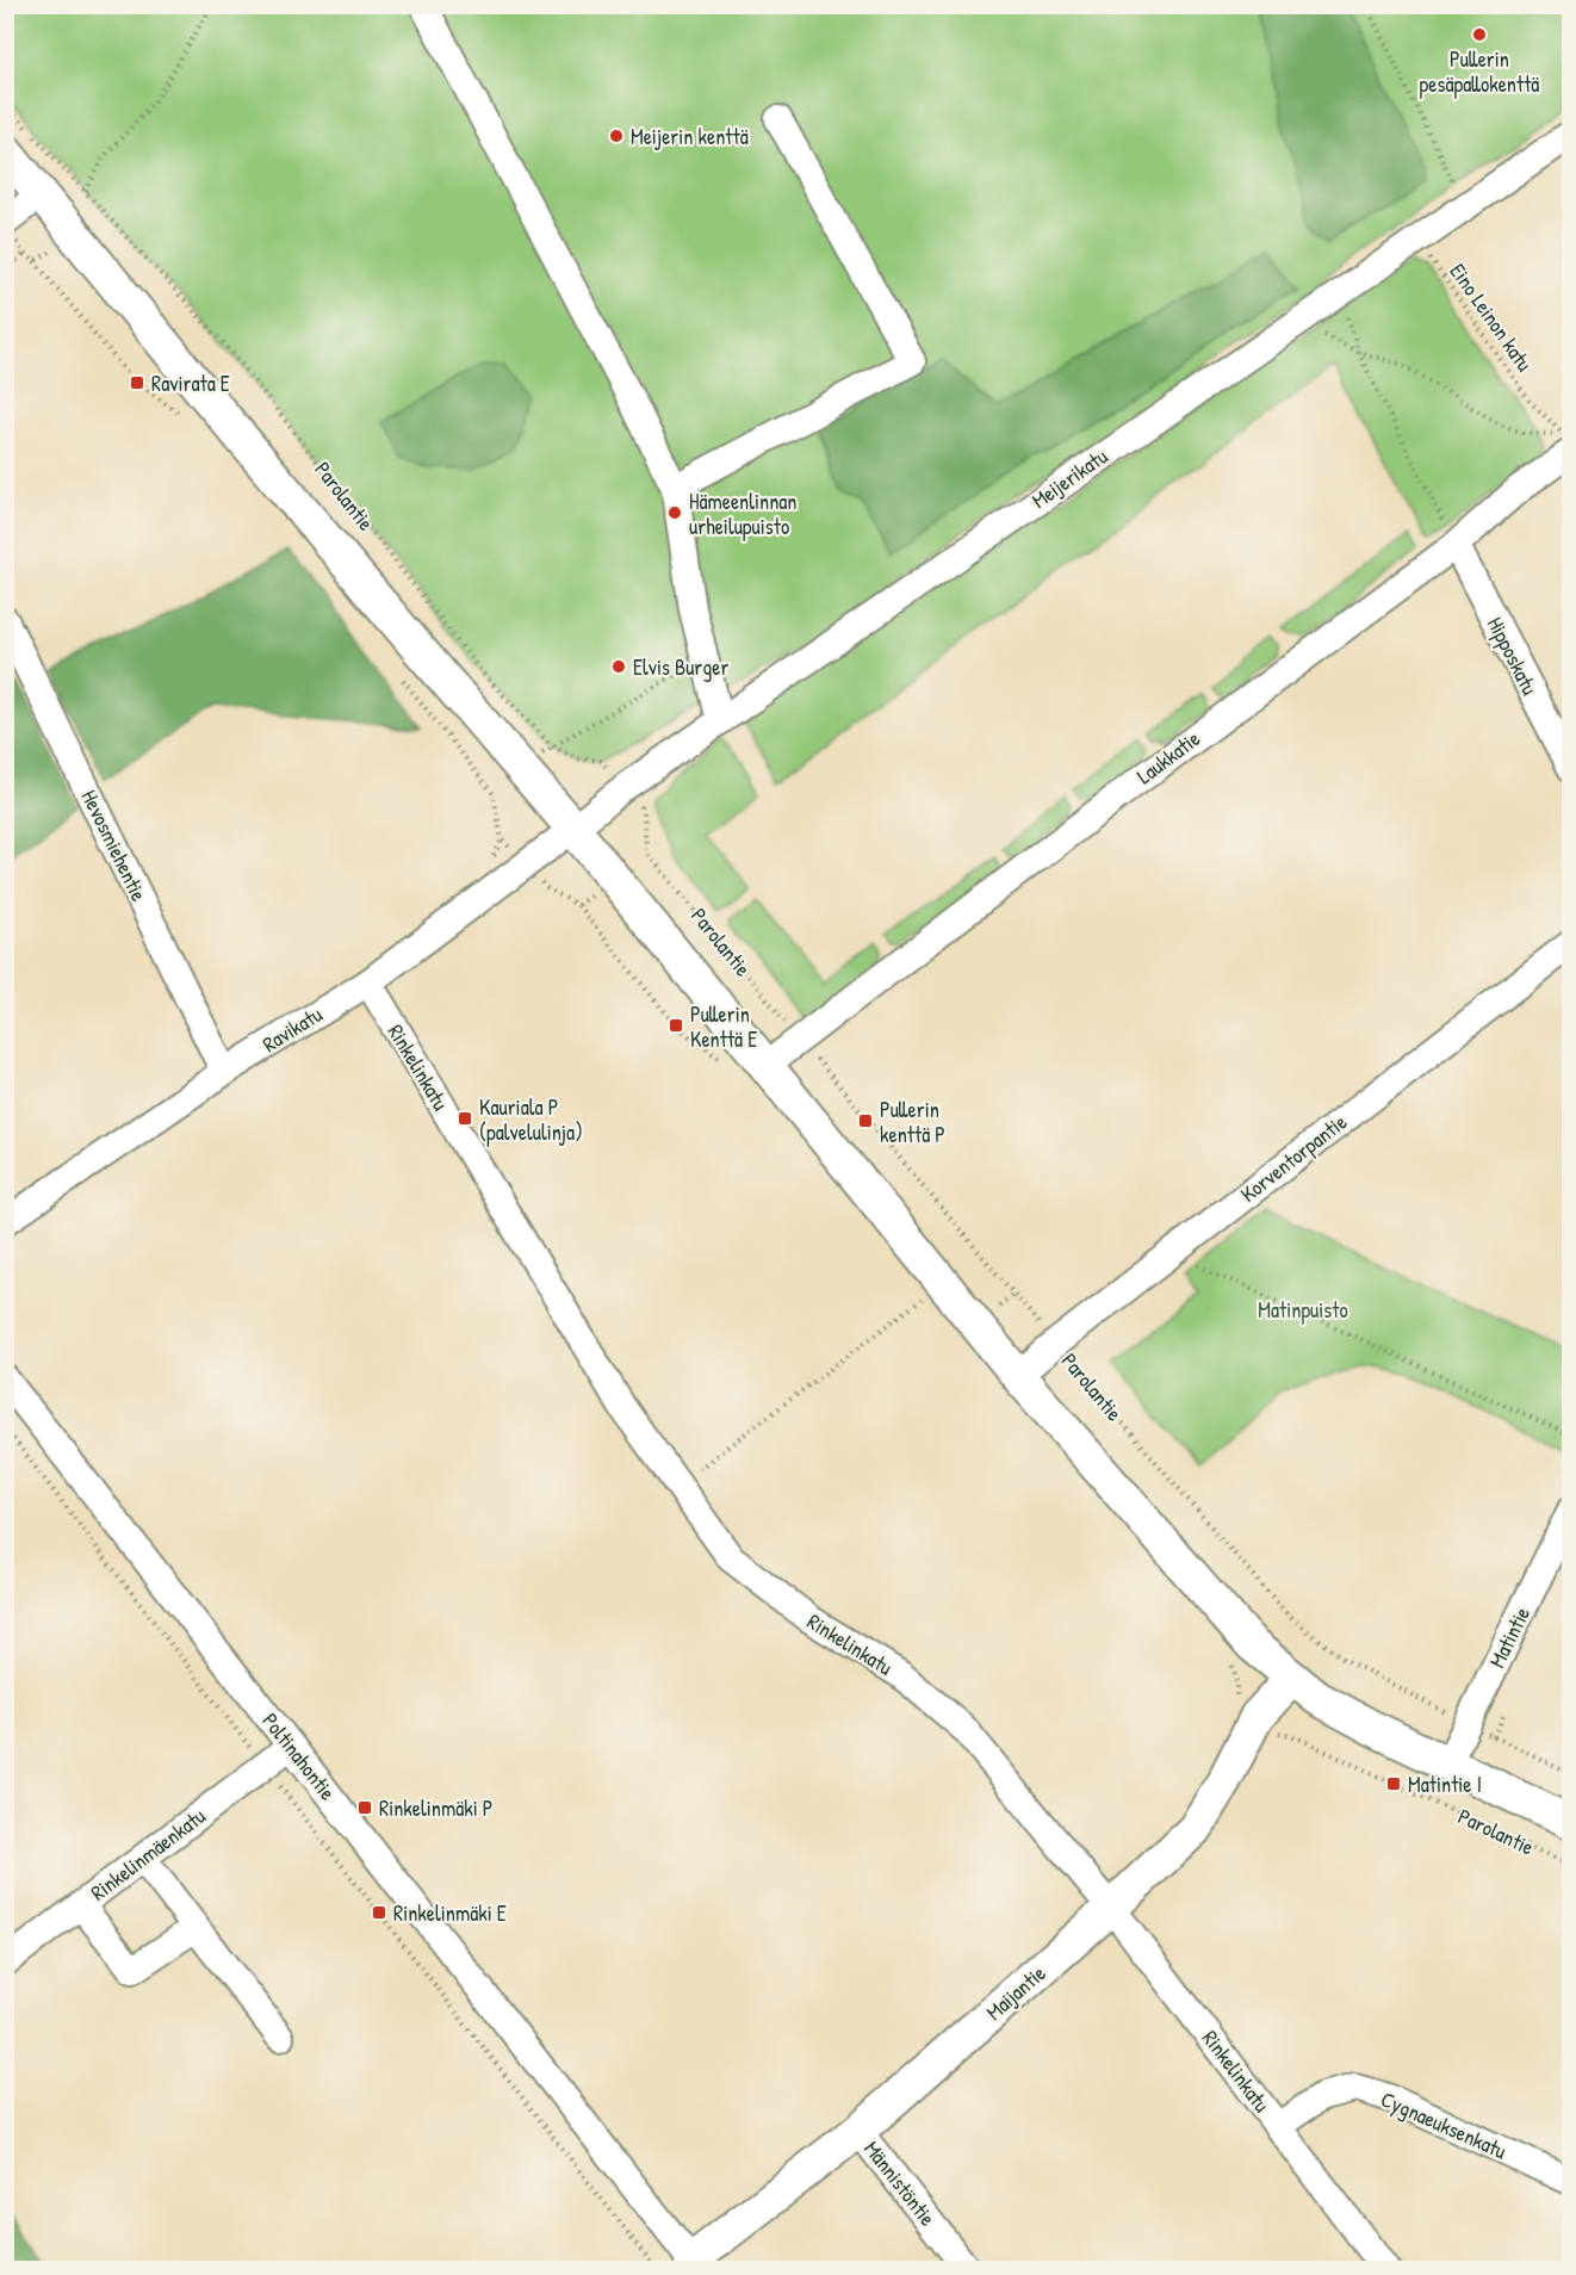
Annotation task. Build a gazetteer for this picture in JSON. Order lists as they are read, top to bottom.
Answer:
{
  "streets": {
    "main road": ["Parolantie", "Maijantie"],
    "street": [
      "Meijerikatu",
      "Hipposkatu",
      "Laukkatie",
      "Hevosmiehentie",
      "Ravikatu",
      "Rinkelinkatu",
      "Korventorpantie",
      "Matintie",
      "Poltinahontie",
      "Rinkelinmäenkatu",
      "Cygnaeuksenkatu",
      "Männistöntie"
    ],
    "path": ["Eino Leinon katu"]
  },
  "crossings": [
    ["Eino Leinon katu", "Meijerikatu"],
    ["Eino Leinon katu", "Laukkatie"],
    ["Meijerikatu", "Parolantie"],
    ["Meijerikatu", "Ravikatu"],
    ["Parolantie", "Laukkatie"],
    ["Parolantie", "Ravikatu"],
    ["Parolantie", "Korventorpantie"],
    ["Parolantie", "Matintie"],
    ["Parolantie", "Maijantie"],
    ["Hipposkatu", "Laukkatie"],
    ["Hevosmiehentie", "Ravikatu"],
    ["Ravikatu", "Rinkelinkatu"],
    ["Rinkelinkatu", "Maijantie"],
    ["Rinkelinkatu", "Cygnaeuksenkatu"],
    ["Poltinahontie", "Rinkelinmäenkatu"],
    ["Poltinahontie", "Maijantie"],
    ["Maijantie", "Männistöntie"]
  ],
  "parks": ["Matinpuisto"],
  "places": {
    "other": [
      "Pullerin pesäpallokenttä",
      "Meijerin kenttä",
      "Hämeenlinnan urheilupuisto",
      "Elvis Burger"
    ],
    "transit": [
      "Ravirata E",
      "Pullerin Kenttä E",
      "Kauriala P (palvelulinja)",
      "Pullerin kenttä P",
      "Matintie I",
      "Rinkelinmäki P",
      "Rinkelinmäki E"
    ]
  }
}
